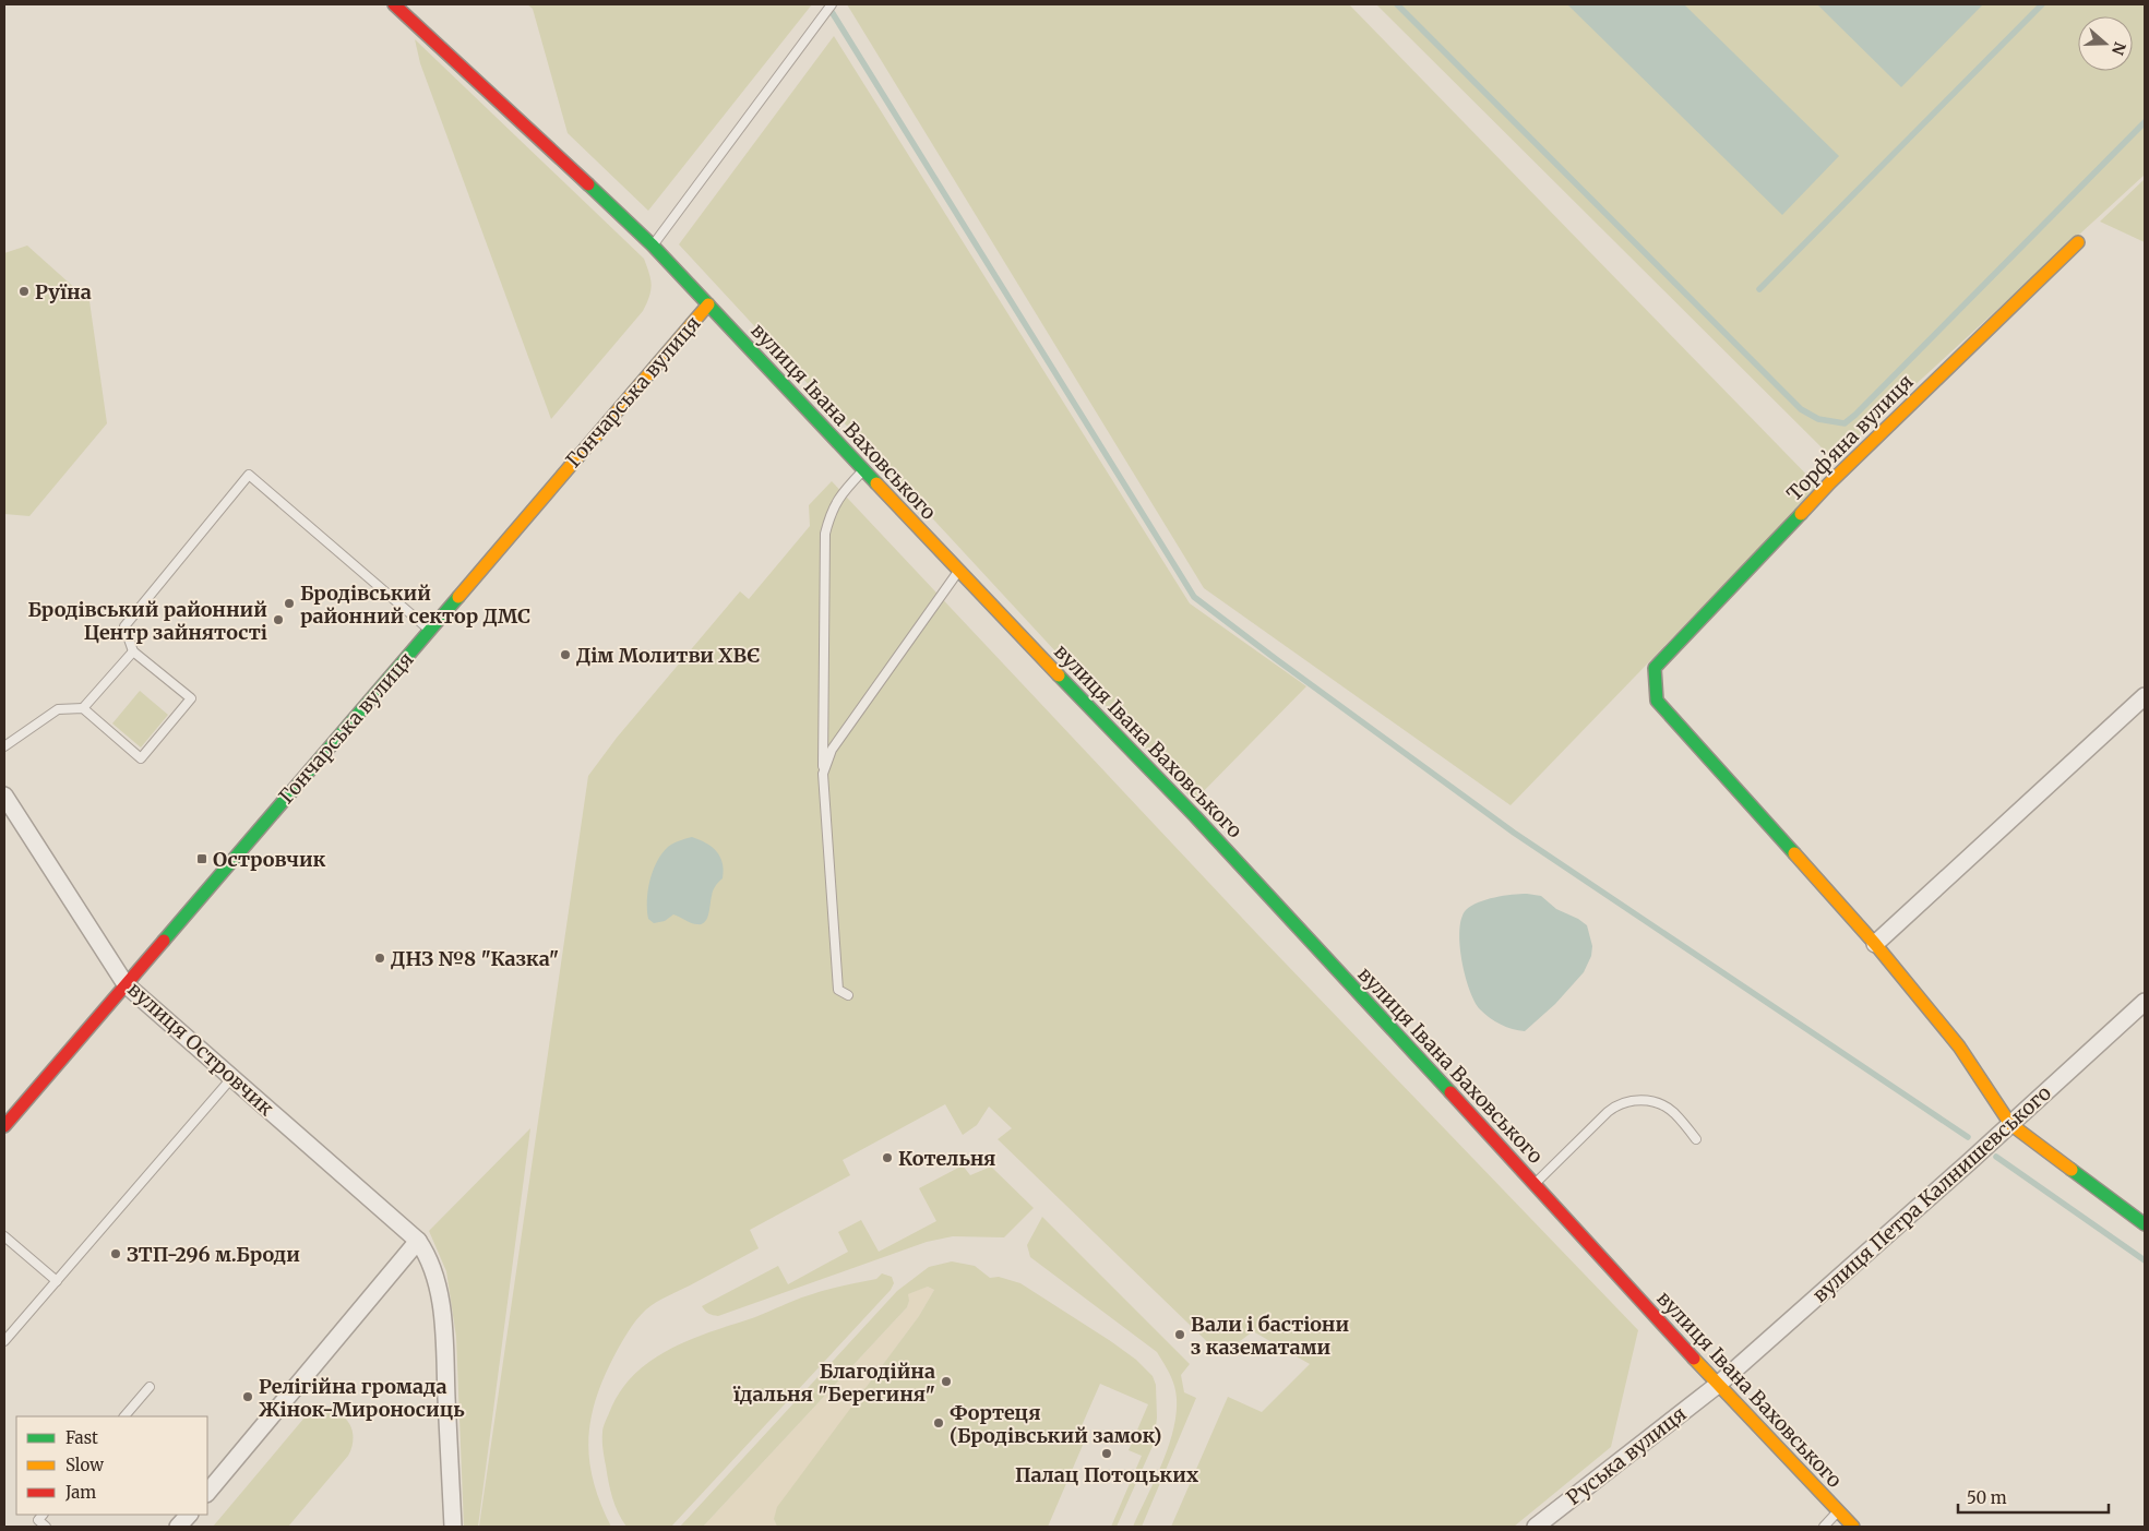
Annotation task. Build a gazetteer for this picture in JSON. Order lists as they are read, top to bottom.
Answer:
{
  "streets": {
    "main road": ["Гончарська вулиця", "вулиця Івана Ваховського", "Торфʼяна вулиця"],
    "street": ["вулиця Островчик", "вулиця Петра Калнишевського", "Руська вулиця"]
  },
  "crossings": [
    ["Гончарська вулиця", "вулиця Івана Ваховського"],
    ["Гончарська вулиця", "вулиця Островчик"],
    ["вулиця Івана Ваховського", "вулиця Петра Калнишевського"],
    ["вулиця Івана Ваховського", "Руська вулиця"],
    ["вулиця Петра Калнишевського", "Руська вулиця"]
  ],
  "places": {
    "other": [
      "Руїна",
      "Бродівський районний сектор ДМС",
      "Бродівський районний Центр зайнятості",
      "Дім Молитви ХВЄ",
      "ДНЗ №8 \"Казка\"",
      "Котельня",
      "ЗТП-296 м.Броди",
      "Вали і бастіони з казематами",
      "Благодійна їдальня \"Берегиня\"",
      "Релігійна громада Жінок-Мироносиць",
      "Фортеця (Бродівський замок)",
      "Палац Потоцьких"
    ],
    "transit": ["Островчик"]
  },
  "legend": ["Fast", "Slow", "Jam"],
  "scale_bar": "50 m",
  "north": "right"
}
